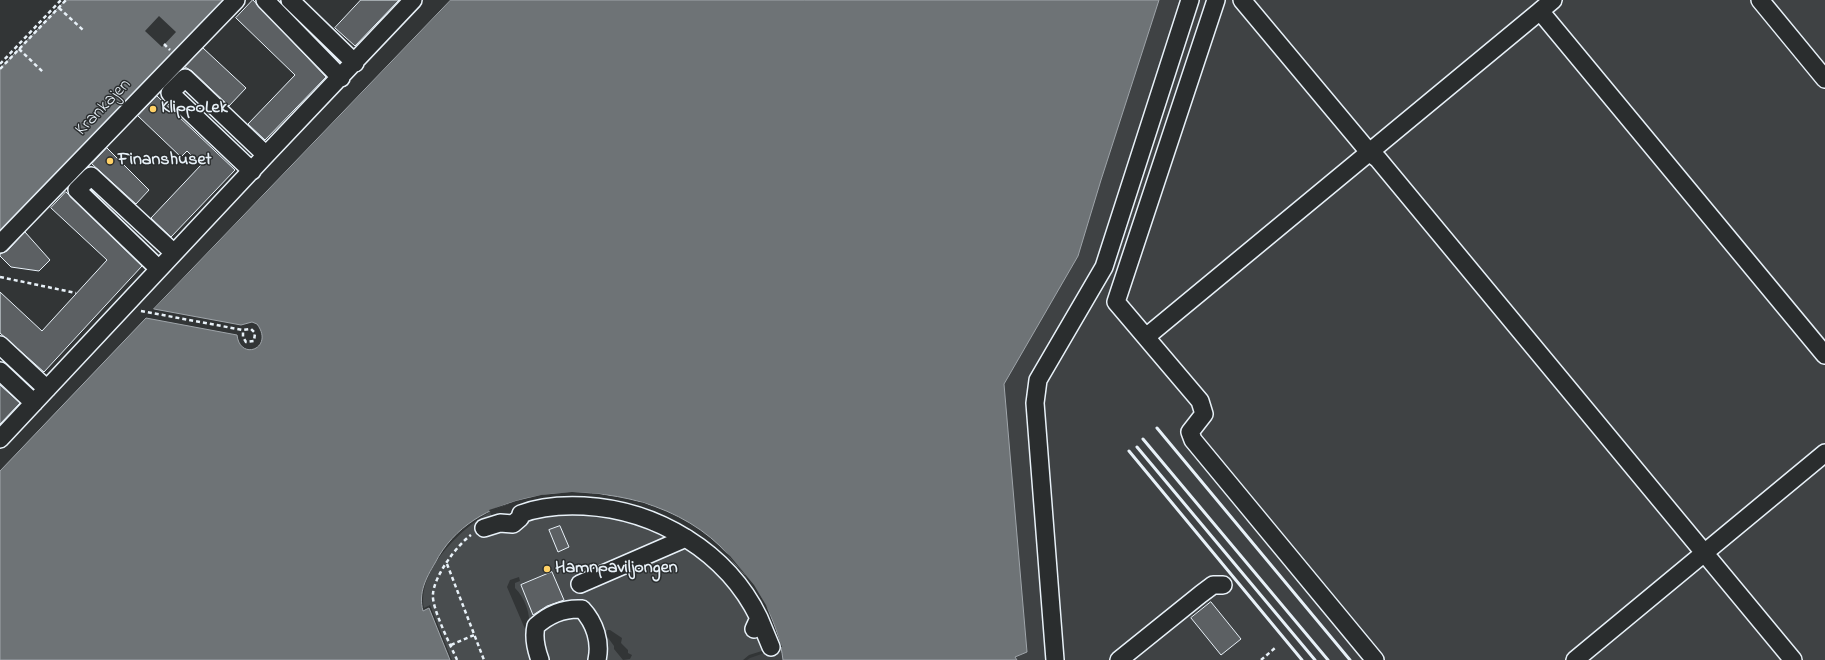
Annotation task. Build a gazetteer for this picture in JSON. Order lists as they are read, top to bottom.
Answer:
{
  "streets": {
    "street": ["Krankajen"]
  },
  "places": ["KlippoLek", "Finanshuset", "Hamnpaviljongen"]
}
